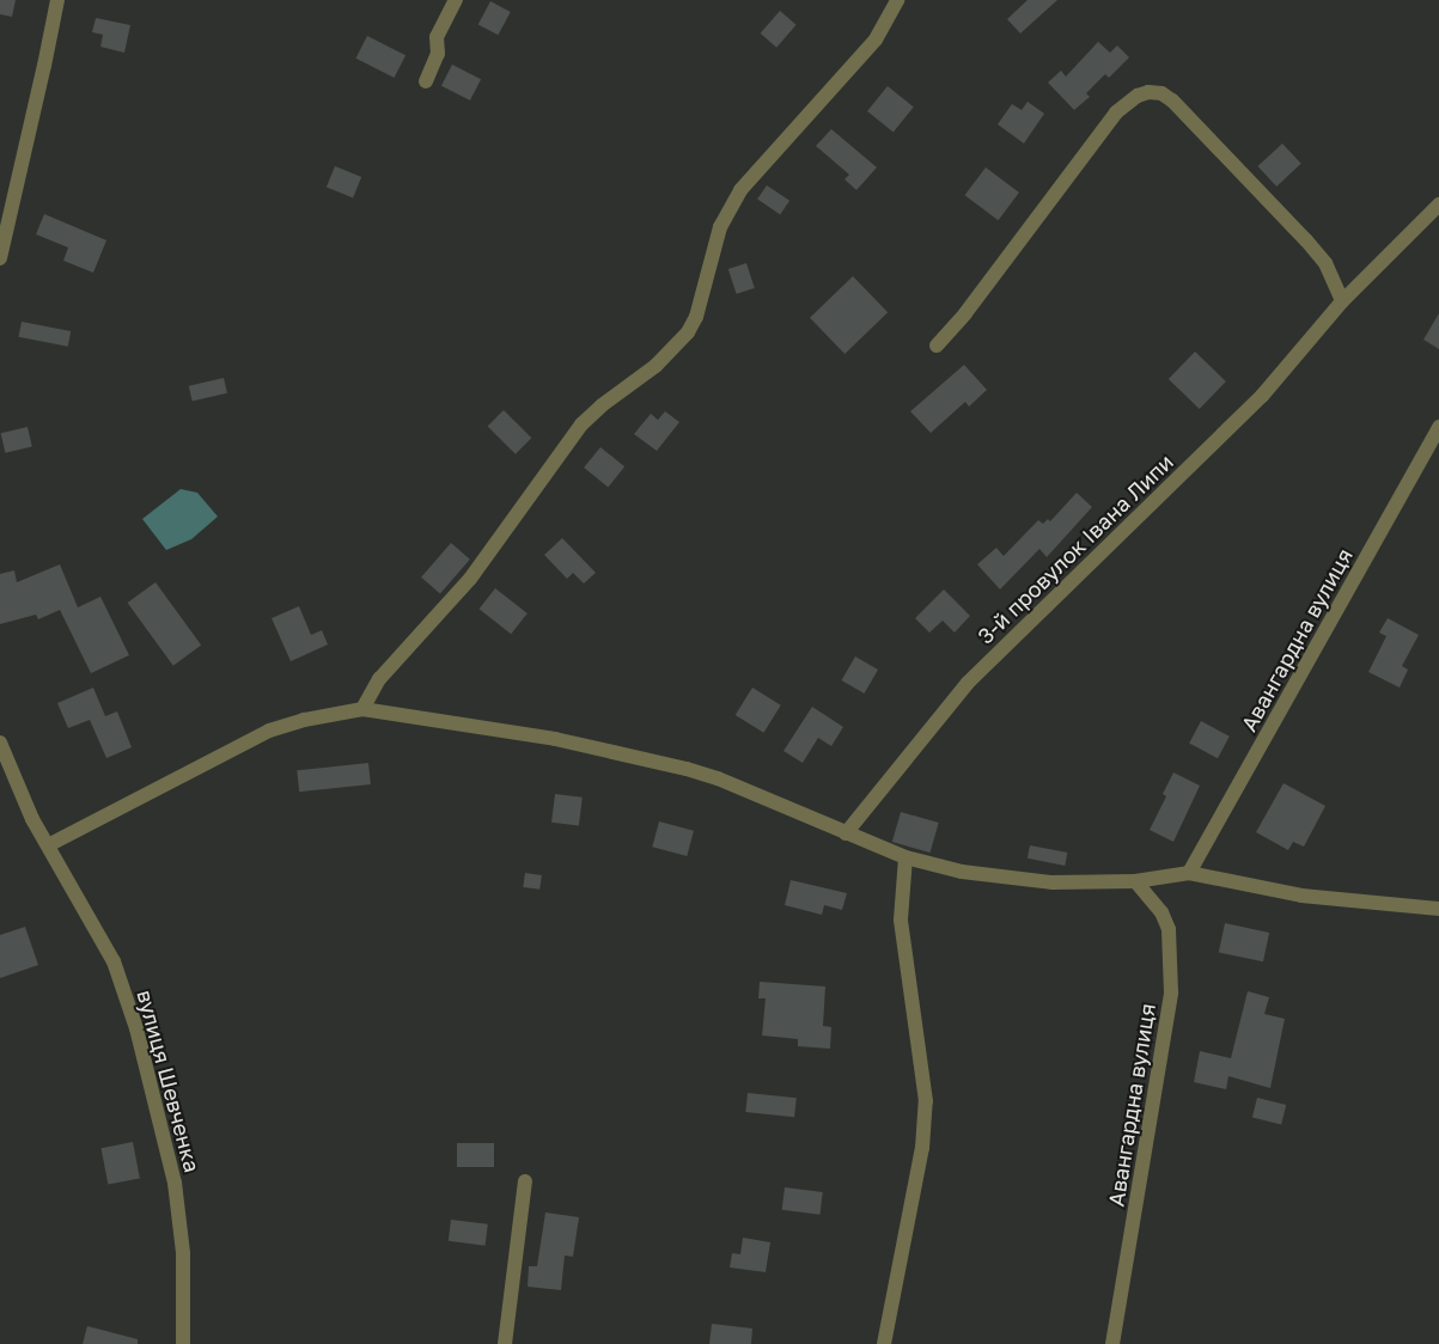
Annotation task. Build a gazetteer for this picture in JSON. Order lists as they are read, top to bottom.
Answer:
{
  "streets": {
    "street": ["3-й провулок Івана Липи", "Авангардна вулиця", "вулиця Шевченка"]
  }
}
